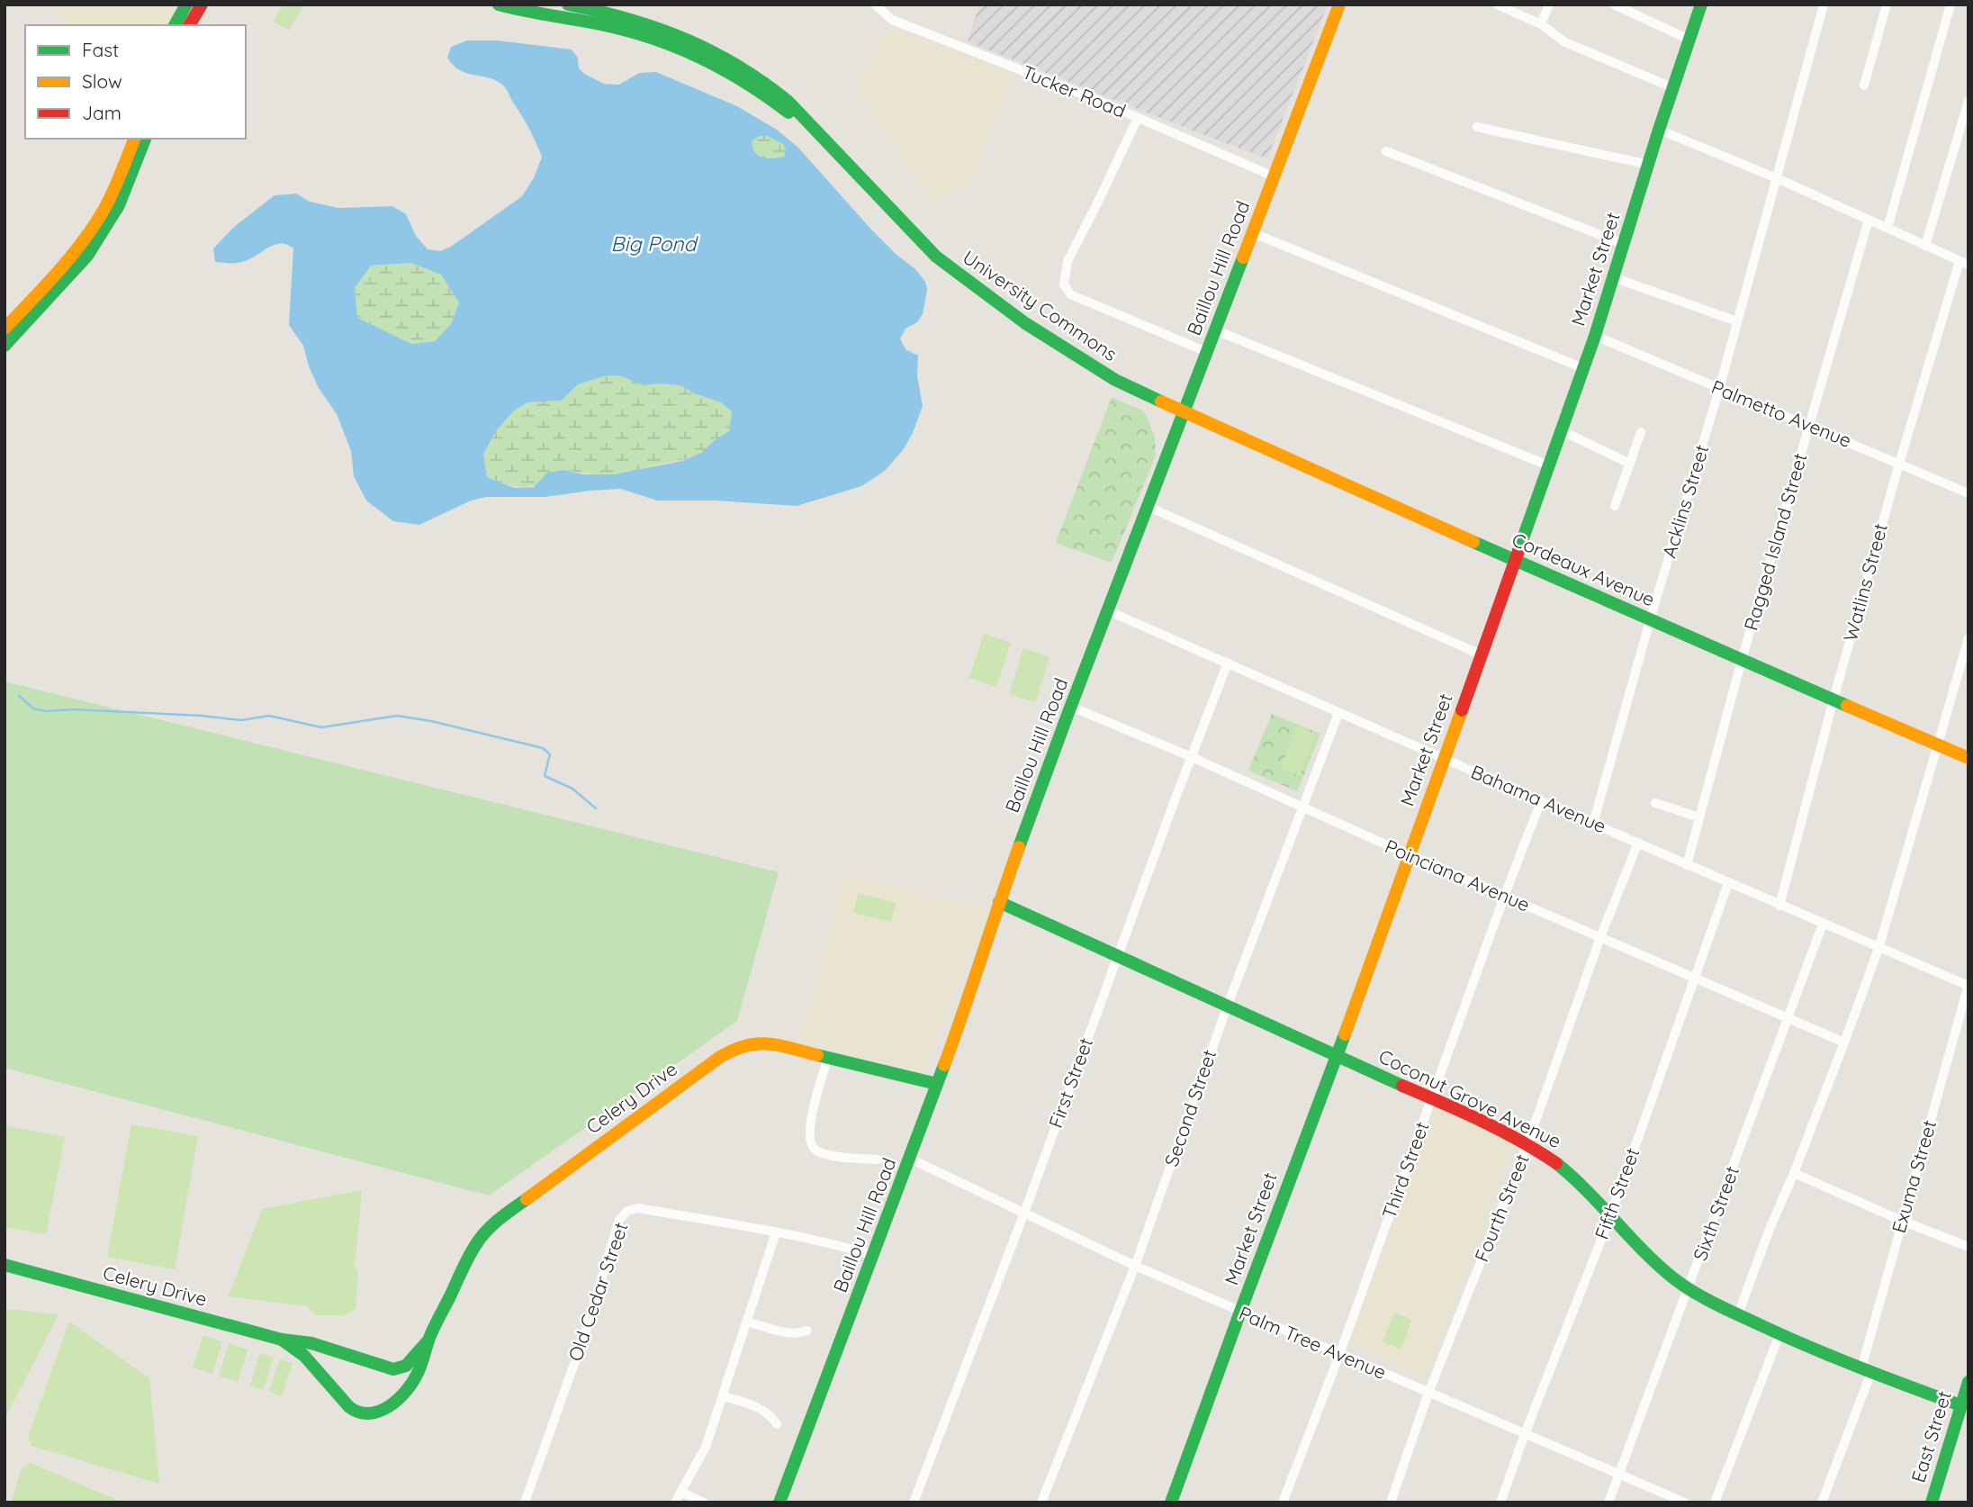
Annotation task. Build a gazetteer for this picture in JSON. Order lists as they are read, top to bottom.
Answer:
{
  "streets": {
    "main road": [
      "Baillou Hill Road",
      "Market Street",
      "University Commons",
      "Cordeaux Avenue",
      "Celery Drive",
      "Coconut Grove Avenue",
      "East Street"
    ],
    "street": [
      "Tucker Road",
      "Palmetto Avenue",
      "Acklins Street",
      "Ragged Island Street",
      "Watlins Street",
      "Bahama Avenue",
      "Poinciana Avenue",
      "First Street",
      "Second Street",
      "Third Street",
      "Exuma Street",
      "Fifth Street",
      "Fourth Street",
      "Sixth Street",
      "Old Cedar Street",
      "Palm Tree Avenue"
    ]
  },
  "crossings": [
    ["Tucker Road", "Baillou Hill Road"],
    ["Baillou Hill Road", "University Commons"],
    ["Baillou Hill Road", "Cordeaux Avenue"],
    ["Baillou Hill Road", "Bahama Avenue"],
    ["Baillou Hill Road", "Poinciana Avenue"],
    ["Baillou Hill Road", "Celery Drive"],
    ["Baillou Hill Road", "Coconut Grove Avenue"],
    ["Baillou Hill Road", "Old Cedar Street"],
    ["Baillou Hill Road", "Palm Tree Avenue"],
    ["Market Street", "Palmetto Avenue"],
    ["Market Street", "Cordeaux Avenue"],
    ["Market Street", "Bahama Avenue"],
    ["Market Street", "Poinciana Avenue"],
    ["Market Street", "Coconut Grove Avenue"],
    ["Market Street", "Palm Tree Avenue"],
    ["University Commons", "Cordeaux Avenue"],
    ["Palmetto Avenue", "Acklins Street"],
    ["Palmetto Avenue", "Ragged Island Street"],
    ["Palmetto Avenue", "Watlins Street"],
    ["Acklins Street", "Cordeaux Avenue"],
    ["Acklins Street", "Bahama Avenue"],
    ["Ragged Island Street", "Cordeaux Avenue"],
    ["Ragged Island Street", "Bahama Avenue"],
    ["Cordeaux Avenue", "Watlins Street"],
    ["Watlins Street", "Bahama Avenue"],
    ["Bahama Avenue", "First Street"],
    ["Bahama Avenue", "Second Street"],
    ["Bahama Avenue", "Third Street"],
    ["Bahama Avenue", "Exuma Street"],
    ["Bahama Avenue", "Fifth Street"],
    ["Bahama Avenue", "Fourth Street"],
    ["Bahama Avenue", "Sixth Street"],
    ["Poinciana Avenue", "First Street"],
    ["Poinciana Avenue", "Second Street"],
    ["Poinciana Avenue", "Third Street"],
    ["Poinciana Avenue", "Fifth Street"],
    ["Poinciana Avenue", "Fourth Street"],
    ["Poinciana Avenue", "Sixth Street"],
    ["First Street", "Coconut Grove Avenue"],
    ["First Street", "Palm Tree Avenue"],
    ["Coconut Grove Avenue", "Second Street"],
    ["Coconut Grove Avenue", "Third Street"],
    ["Coconut Grove Avenue", "Exuma Street"],
    ["Coconut Grove Avenue", "Fifth Street"],
    ["Coconut Grove Avenue", "Fourth Street"],
    ["Coconut Grove Avenue", "Sixth Street"],
    ["Coconut Grove Avenue", "East Street"],
    ["Second Street", "Palm Tree Avenue"],
    ["Third Street", "Palm Tree Avenue"],
    ["Fifth Street", "Palm Tree Avenue"],
    ["Fourth Street", "Palm Tree Avenue"],
    ["Sixth Street", "Palm Tree Avenue"]
  ],
  "water": ["Big Pond"],
  "legend": ["Fast", "Slow", "Jam"]
}
